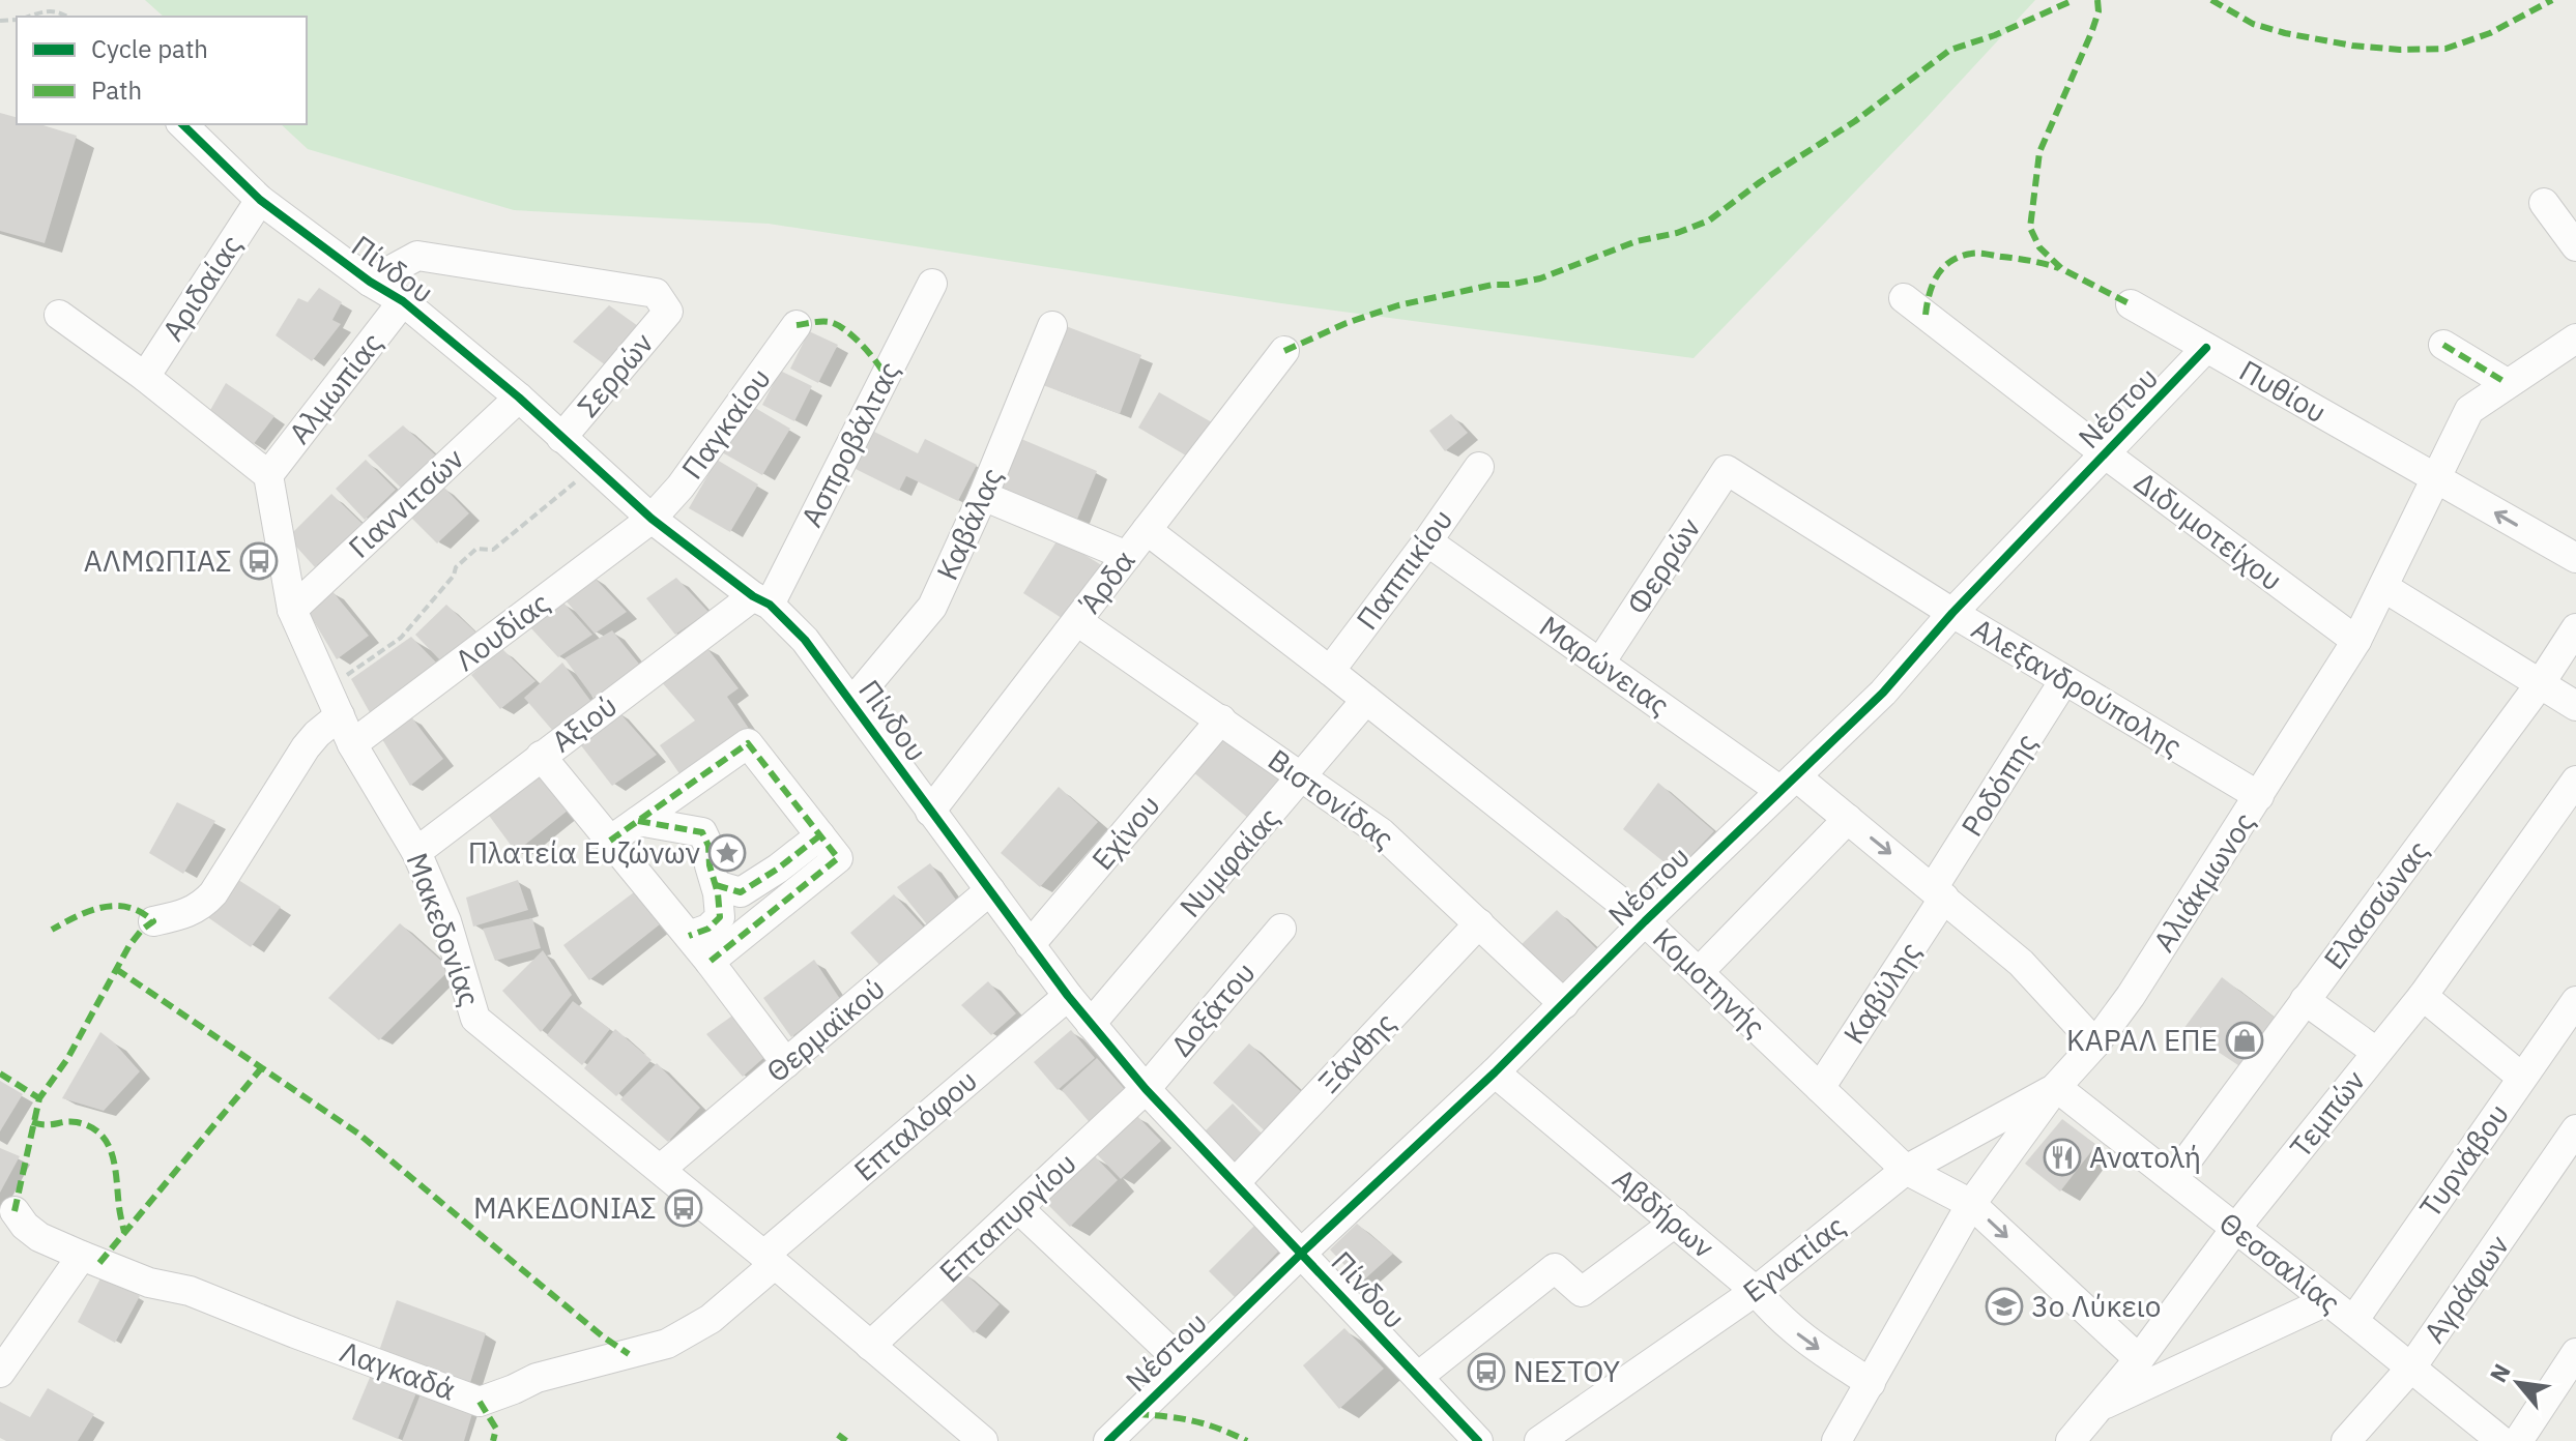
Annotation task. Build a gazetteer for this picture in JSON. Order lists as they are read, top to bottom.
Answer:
{
  "streets": {
    "street": [
      "Πίνδου",
      "Αριδαίας",
      "Σερρών",
      "Αλμωπίας",
      "Πυθίου",
      "Νέστου",
      "Παγκαίου",
      "Ασπροβάλτας",
      "Γιαννιτσών",
      "Καβάλας",
      "Διδυμοτείχου",
      "Φερρών",
      "Παππικίου",
      "Άρδα",
      "Λουδίας",
      "Μαρώνειας",
      "Αλεξανδρούπολης",
      "Αξιού",
      "Ροδόπης",
      "Βιστονίδας",
      "Εχίνου",
      "Νυμφαίας",
      "Αλιάκμωνος",
      "Ελασσώνας",
      "Μακεδονίας",
      "Κομοτηνής",
      "Καβύλης",
      "Δοξάτου",
      "Θερμαϊκού",
      "Ξάνθης",
      "Τεμπών",
      "Επταλόφου",
      "Τυρνάβου",
      "Αβδήρων",
      "Επταπυργίου",
      "Εγνατίας",
      "Θεσσαλίας",
      "Αγράφων",
      "Λαγκαδά"
    ]
  },
  "crossings": [
    ["Πίνδου", "Αριδαίας"],
    ["Πίνδου", "Σερρών"],
    ["Πίνδου", "Αλμωπίας"],
    ["Πίνδου", "Νέστου"],
    ["Πίνδου", "Παγκαίου"],
    ["Πίνδου", "Ασπροβάλτας"],
    ["Πίνδου", "Γιαννιτσών"],
    ["Πίνδου", "Καβάλας"],
    ["Πίνδου", "Άρδα"],
    ["Πίνδου", "Λουδίας"],
    ["Πίνδου", "Αξιού"],
    ["Πίνδου", "Εχίνου"],
    ["Πίνδου", "Νυμφαίας"],
    ["Πίνδου", "Δοξάτου"],
    ["Πίνδου", "Θερμαϊκού"],
    ["Πίνδου", "Ξάνθης"],
    ["Πίνδου", "Επταλόφου"],
    ["Πίνδου", "Επταπυργίου"],
    ["Αλμωπίας", "Μακεδονίας"],
    ["Πυθίου", "Νέστου"],
    ["Πυθίου", "Αλιάκμωνος"],
    ["Νέστου", "Διδυμοτείχου"],
    ["Νέστου", "Μαρώνειας"],
    ["Νέστου", "Αλεξανδρούπολης"],
    ["Νέστου", "Βιστονίδας"],
    ["Νέστου", "Κομοτηνής"],
    ["Νέστου", "Αβδήρων"],
    ["Παγκαίου", "Λουδίας"],
    ["Ασπροβάλτας", "Αξιού"],
    ["Γιαννιτσών", "Μακεδονίας"],
    ["Διδυμοτείχου", "Αλιάκμωνος"],
    ["Φερρών", "Μαρώνειας"],
    ["Φερρών", "Αλεξανδρούπολης"],
    ["Παππικίου", "Μαρώνειας"],
    ["Παππικίου", "Κομοτηνής"],
    ["Άρδα", "Βιστονίδας"],
    ["Άρδα", "Κομοτηνής"],
    ["Λουδίας", "Μακεδονίας"],
    ["Μαρώνειας", "Ροδόπης"],
    ["Μαρώνειας", "Αλιάκμωνος"],
    ["Μαρώνειας", "Καβύλης"],
    ["Αλεξανδρούπολης", "Ροδόπης"],
    ["Αλεξανδρούπολης", "Αλιάκμωνος"],
    ["Αξιού", "Μακεδονίας"],
    ["Ροδόπης", "Καβύλης"],
    ["Βιστονίδας", "Εχίνου"],
    ["Βιστονίδας", "Νυμφαίας"],
    ["Βιστονίδας", "Ξάνθης"],
    ["Νυμφαίας", "Κομοτηνής"],
    ["Αλιάκμωνος", "Κομοτηνής"],
    ["Αλιάκμωνος", "Αβδήρων"],
    ["Αλιάκμωνος", "Εγνατίας"],
    ["Αλιάκμωνος", "Θεσσαλίας"],
    ["Ελασσώνας", "Θεσσαλίας"],
    ["Μακεδονίας", "Θερμαϊκού"],
    ["Μακεδονίας", "Επταλόφου"],
    ["Μακεδονίας", "Επταπυργίου"],
    ["Μακεδονίας", "Λαγκαδά"],
    ["Κομοτηνής", "Καβύλης"],
    ["Κομοτηνής", "Τεμπών"],
    ["Κομοτηνής", "Εγνατίας"],
    ["Δοξάτου", "Επταπυργίου"],
    ["Τεμπών", "Θεσσαλίας"],
    ["Επταλόφου", "Λαγκαδά"],
    ["Τυρνάβου", "Θεσσαλίας"],
    ["Αβδήρων", "Εγνατίας"],
    ["Εγνατίας", "Θεσσαλίας"],
    ["Θεσσαλίας", "Αγράφων"]
  ],
  "places": {
    "bus stop": ["ΑΛΜΩΠΙΑΣ", "ΜΑΚΕΔΟΝΙΑΣ", "ΝΕΣΤΟΥ"],
    "place": ["Πλατεία Ευζώνων"],
    "shop": ["ΚΑΡΑΛ ΕΠΕ"],
    "restaurant": ["Ανατολή"],
    "school or university": ["3ο Λύκειο"]
  },
  "legend": ["Cycle path", "Path"],
  "north": "top left"
}
